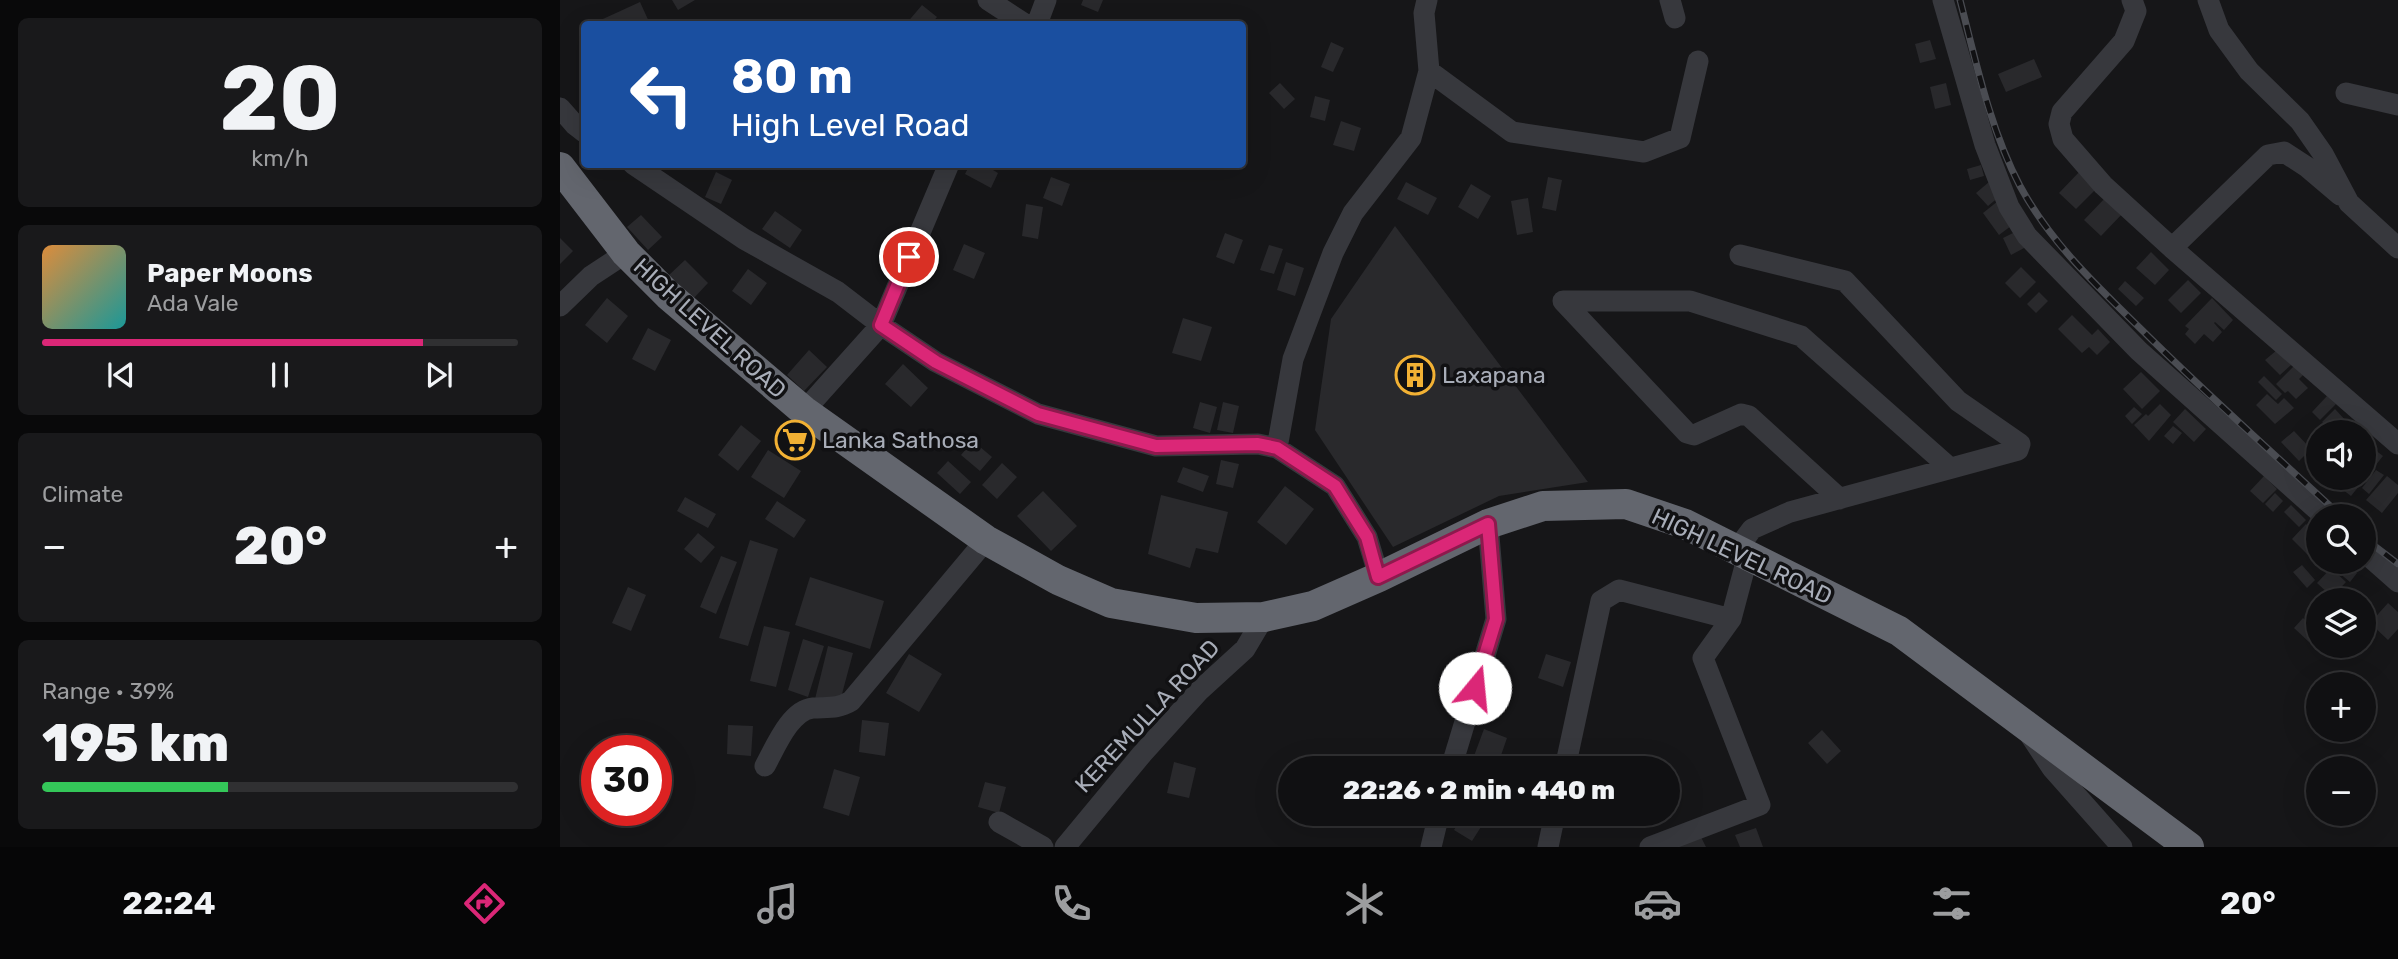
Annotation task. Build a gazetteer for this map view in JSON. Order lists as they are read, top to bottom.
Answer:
{
  "streets": {
    "highway": ["HIGH LEVEL ROAD"],
    "street": ["KEREMULLA ROAD"]
  },
  "crossings": [
    ["HIGH LEVEL ROAD", "KEREMULLA ROAD"]
  ],
  "places": {
    "building": ["Laxapana"],
    "supermarket": ["Lanka Sathosa"]
  },
  "page": {
    "tile": [
      ["20", "km/h"],
      "Climate",
      ["Range · 39%", "195 km"]
    ],
    "turn": ["80 m", "High Level Road"],
    "song": ["Paper Moons", "Ada Vale"],
    "map_buttons": ["+", "−"],
    "heat": ["−", "20°", "+"],
    "limit": "30",
    "trip": "22:26 · 2 min · 440 m",
    "tabs": ["22:24", "20°"]
  }
}
